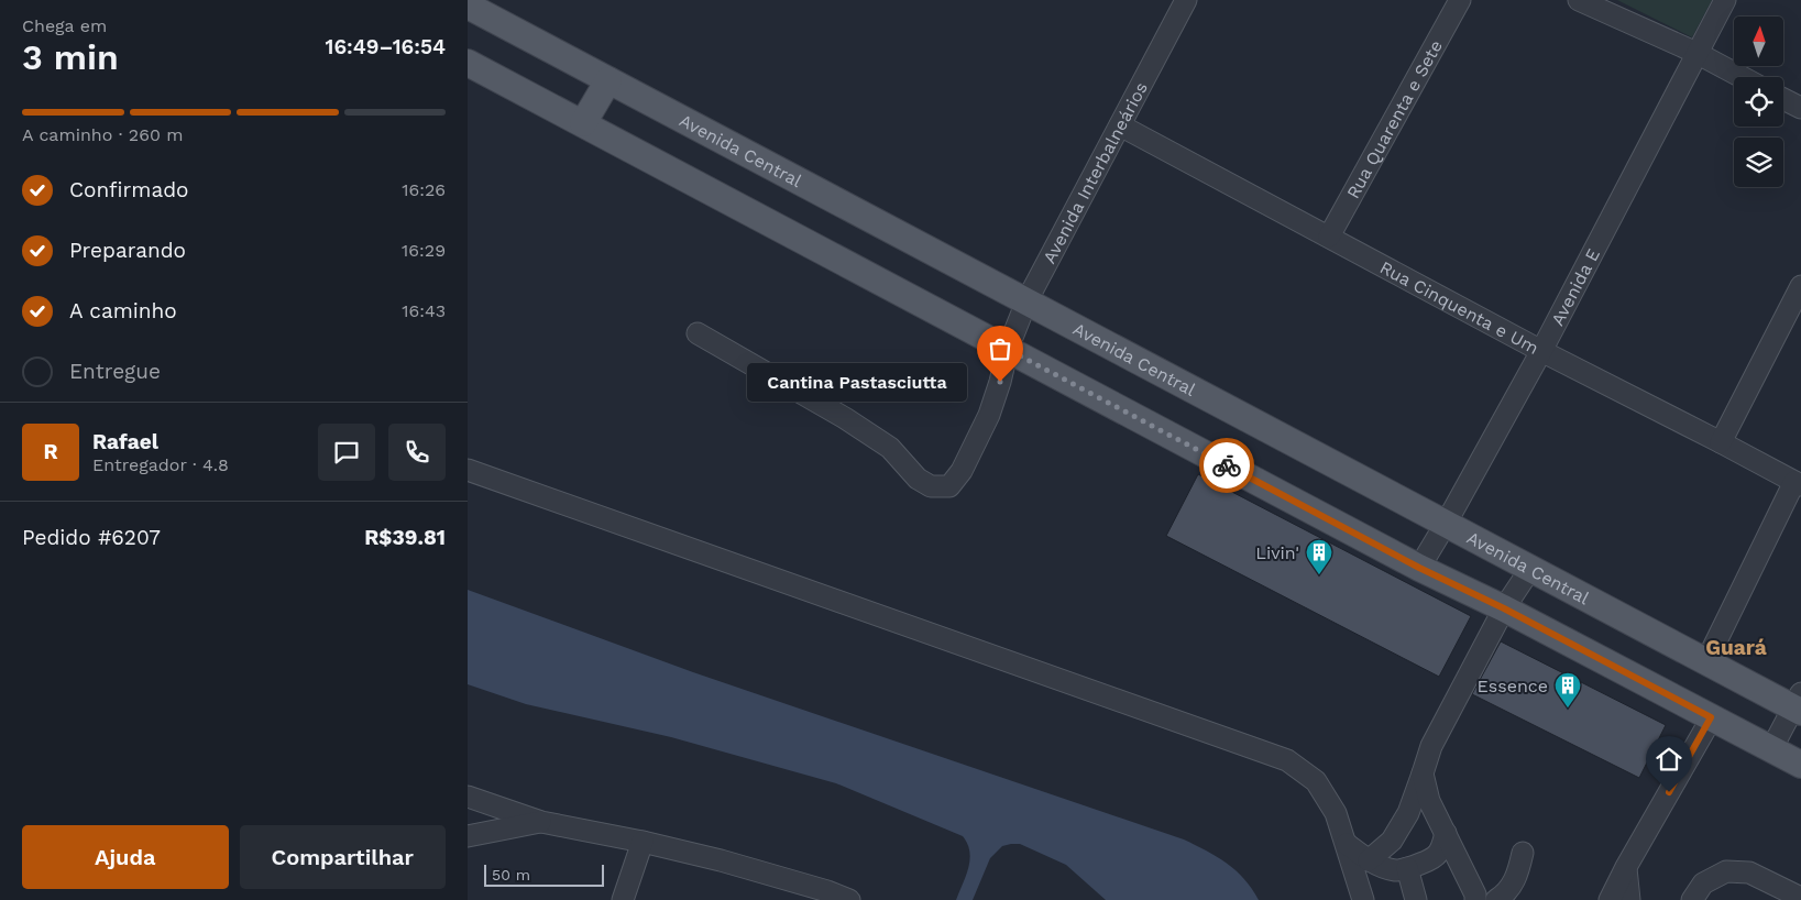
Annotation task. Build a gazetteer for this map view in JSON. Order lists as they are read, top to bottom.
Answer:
{
  "streets": {
    "main road": ["Avenida Central"],
    "street": [
      "Rua Quarenta e Sete",
      "Avenida Interbalneários",
      "Avenida E",
      "Rua Cinquenta e Um"
    ]
  },
  "crossings": [
    ["Rua Quarenta e Sete", "Rua Cinquenta e Um"],
    ["Avenida Central", "Avenida Interbalneários"],
    ["Avenida Central", "Avenida E"],
    ["Avenida Interbalneários", "Rua Cinquenta e Um"],
    ["Avenida E", "Rua Cinquenta e Um"]
  ],
  "districts": ["Guará"],
  "places": {
    "other": ["Cantina Pastasciutta"],
    "building": ["Livin'", "Essence"]
  },
  "scale_bar": "50 m",
  "north": "top",
  "page": {
    "heading": ["3 min", "Chega em", "16:49–16:54"],
    "panel": [
      "Rafael",
      "Entregador · 4.8",
      "Pedido #6207",
      "R$39.81"
    ],
    "bar": "A caminho · 260 m",
    "list": [
      ["Confirmado", "16:26"],
      ["Preparando", "16:29"],
      ["A caminho", "16:43"],
      "Entregue"
    ],
    "bubble": "Cantina Pastasciutta",
    "round": "R",
    "buttons": ["Ajuda", "Compartilhar"],
    "scale": "50 m"
  }
}
